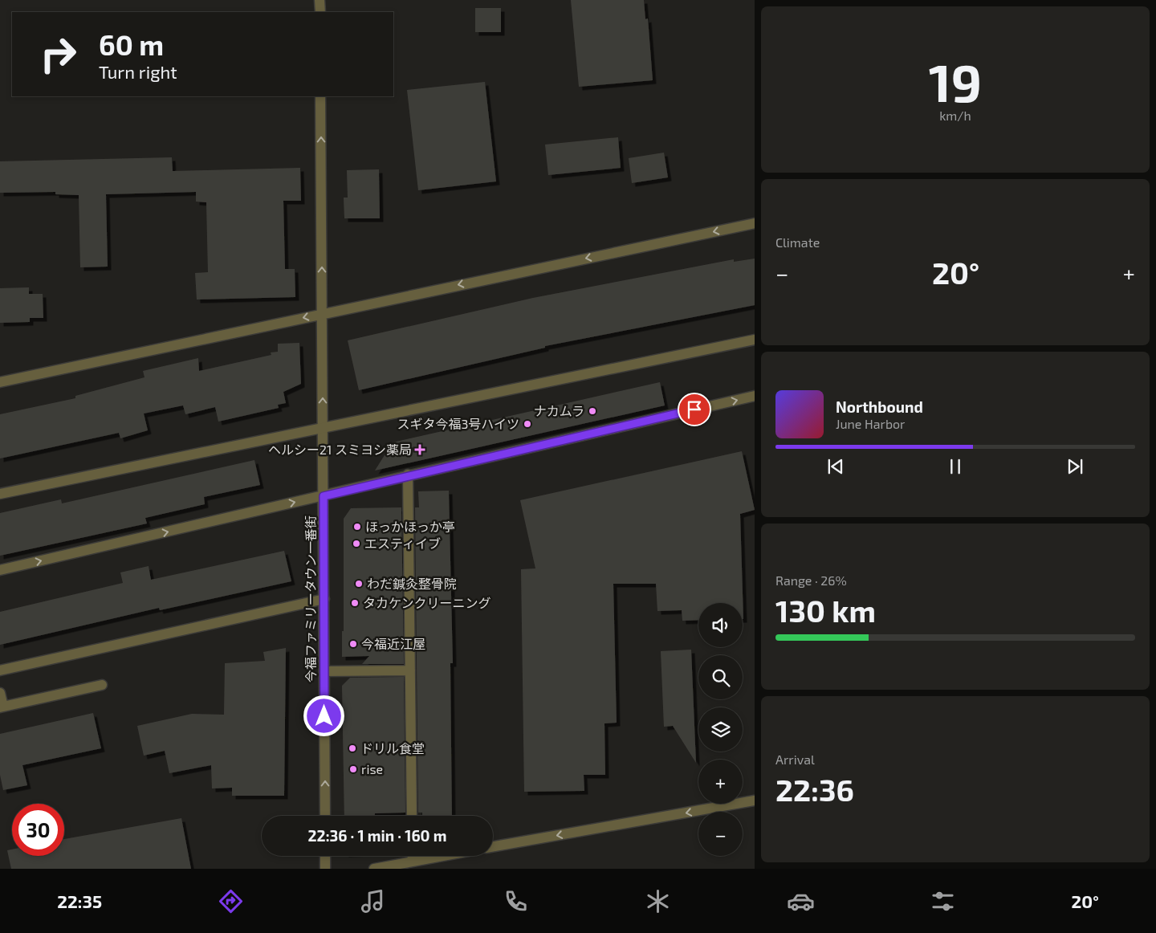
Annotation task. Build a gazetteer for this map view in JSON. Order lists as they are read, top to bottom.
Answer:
{
  "streets": {
    "street": ["今福ファミリータウン一番街"]
  },
  "places": {
    "other": [
      "ナカムラ",
      "スギタ今福3号ハイツ",
      "ほっかほっか亭",
      "エスティイブ",
      "わだ鍼灸整骨院",
      "タカケンクリーニング",
      "今福近江屋",
      "ドリル食堂",
      "rise"
    ],
    "health": ["ヘルシー21 スミヨシ薬局"]
  },
  "page": {
    "tile": [
      ["19", "km/h"],
      "Climate",
      ["Range · 26%", "130 km"],
      ["Arrival", "22:36"]
    ],
    "turn": ["60 m", "Turn right"],
    "heat": ["−", "20°", "+"],
    "song": ["Northbound", "June Harbor"],
    "map_buttons": ["+", "−"],
    "limit": "30",
    "trip": "22:36 · 1 min · 160 m",
    "tabs": ["22:35", "20°"]
  }
}
